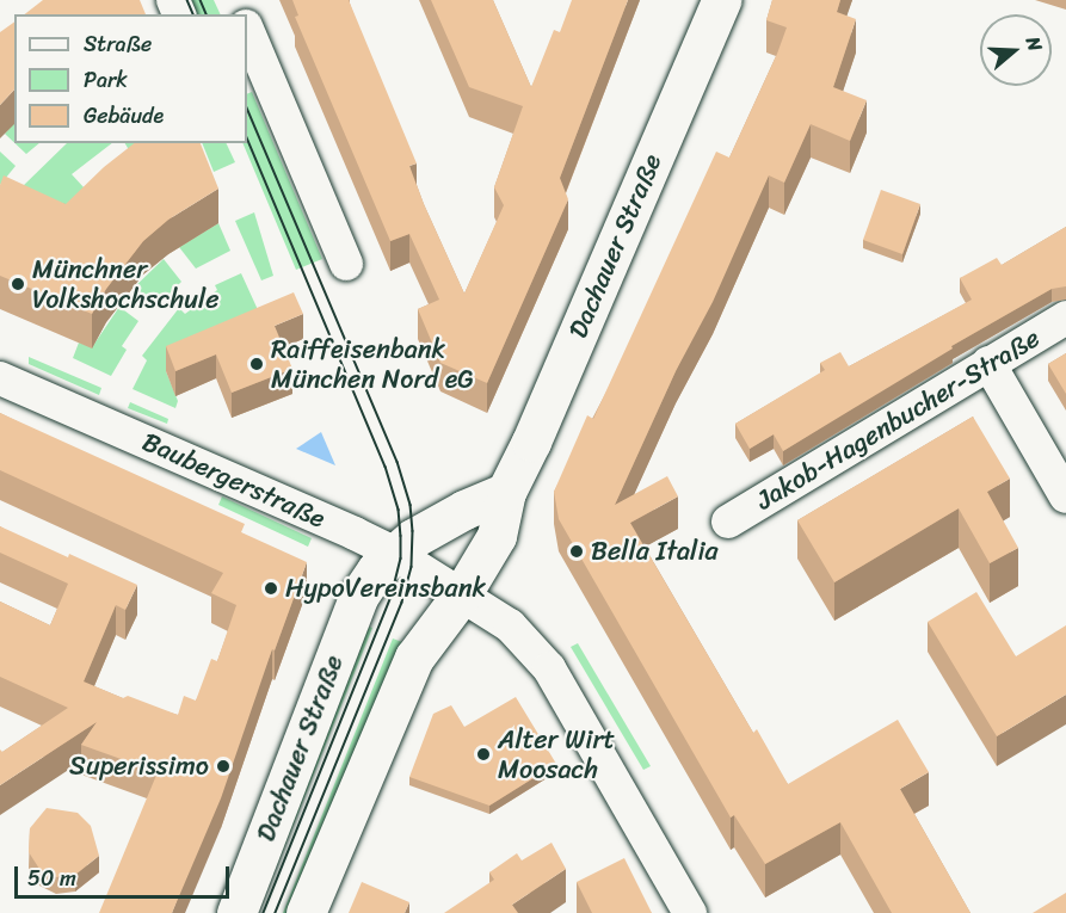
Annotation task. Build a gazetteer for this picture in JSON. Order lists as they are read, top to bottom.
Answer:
{
  "streets": {
    "main road": ["Dachauer Straße"],
    "street": ["Jakob-Hagenbucher-Straße", "Baubergerstraße"]
  },
  "crossings": [
    ["Dachauer Straße", "Baubergerstraße"]
  ],
  "places": [
    "Münchner Volkshochschule",
    "Raiffeisenbank München Nord eG",
    "Bella Italia",
    "HypoVereinsbank",
    "Alter Wirt Moosach",
    "Superissimo"
  ],
  "legend": ["Straße", "Park", "Gebäude"],
  "scale_bar": "50 m",
  "north": "right"
}
